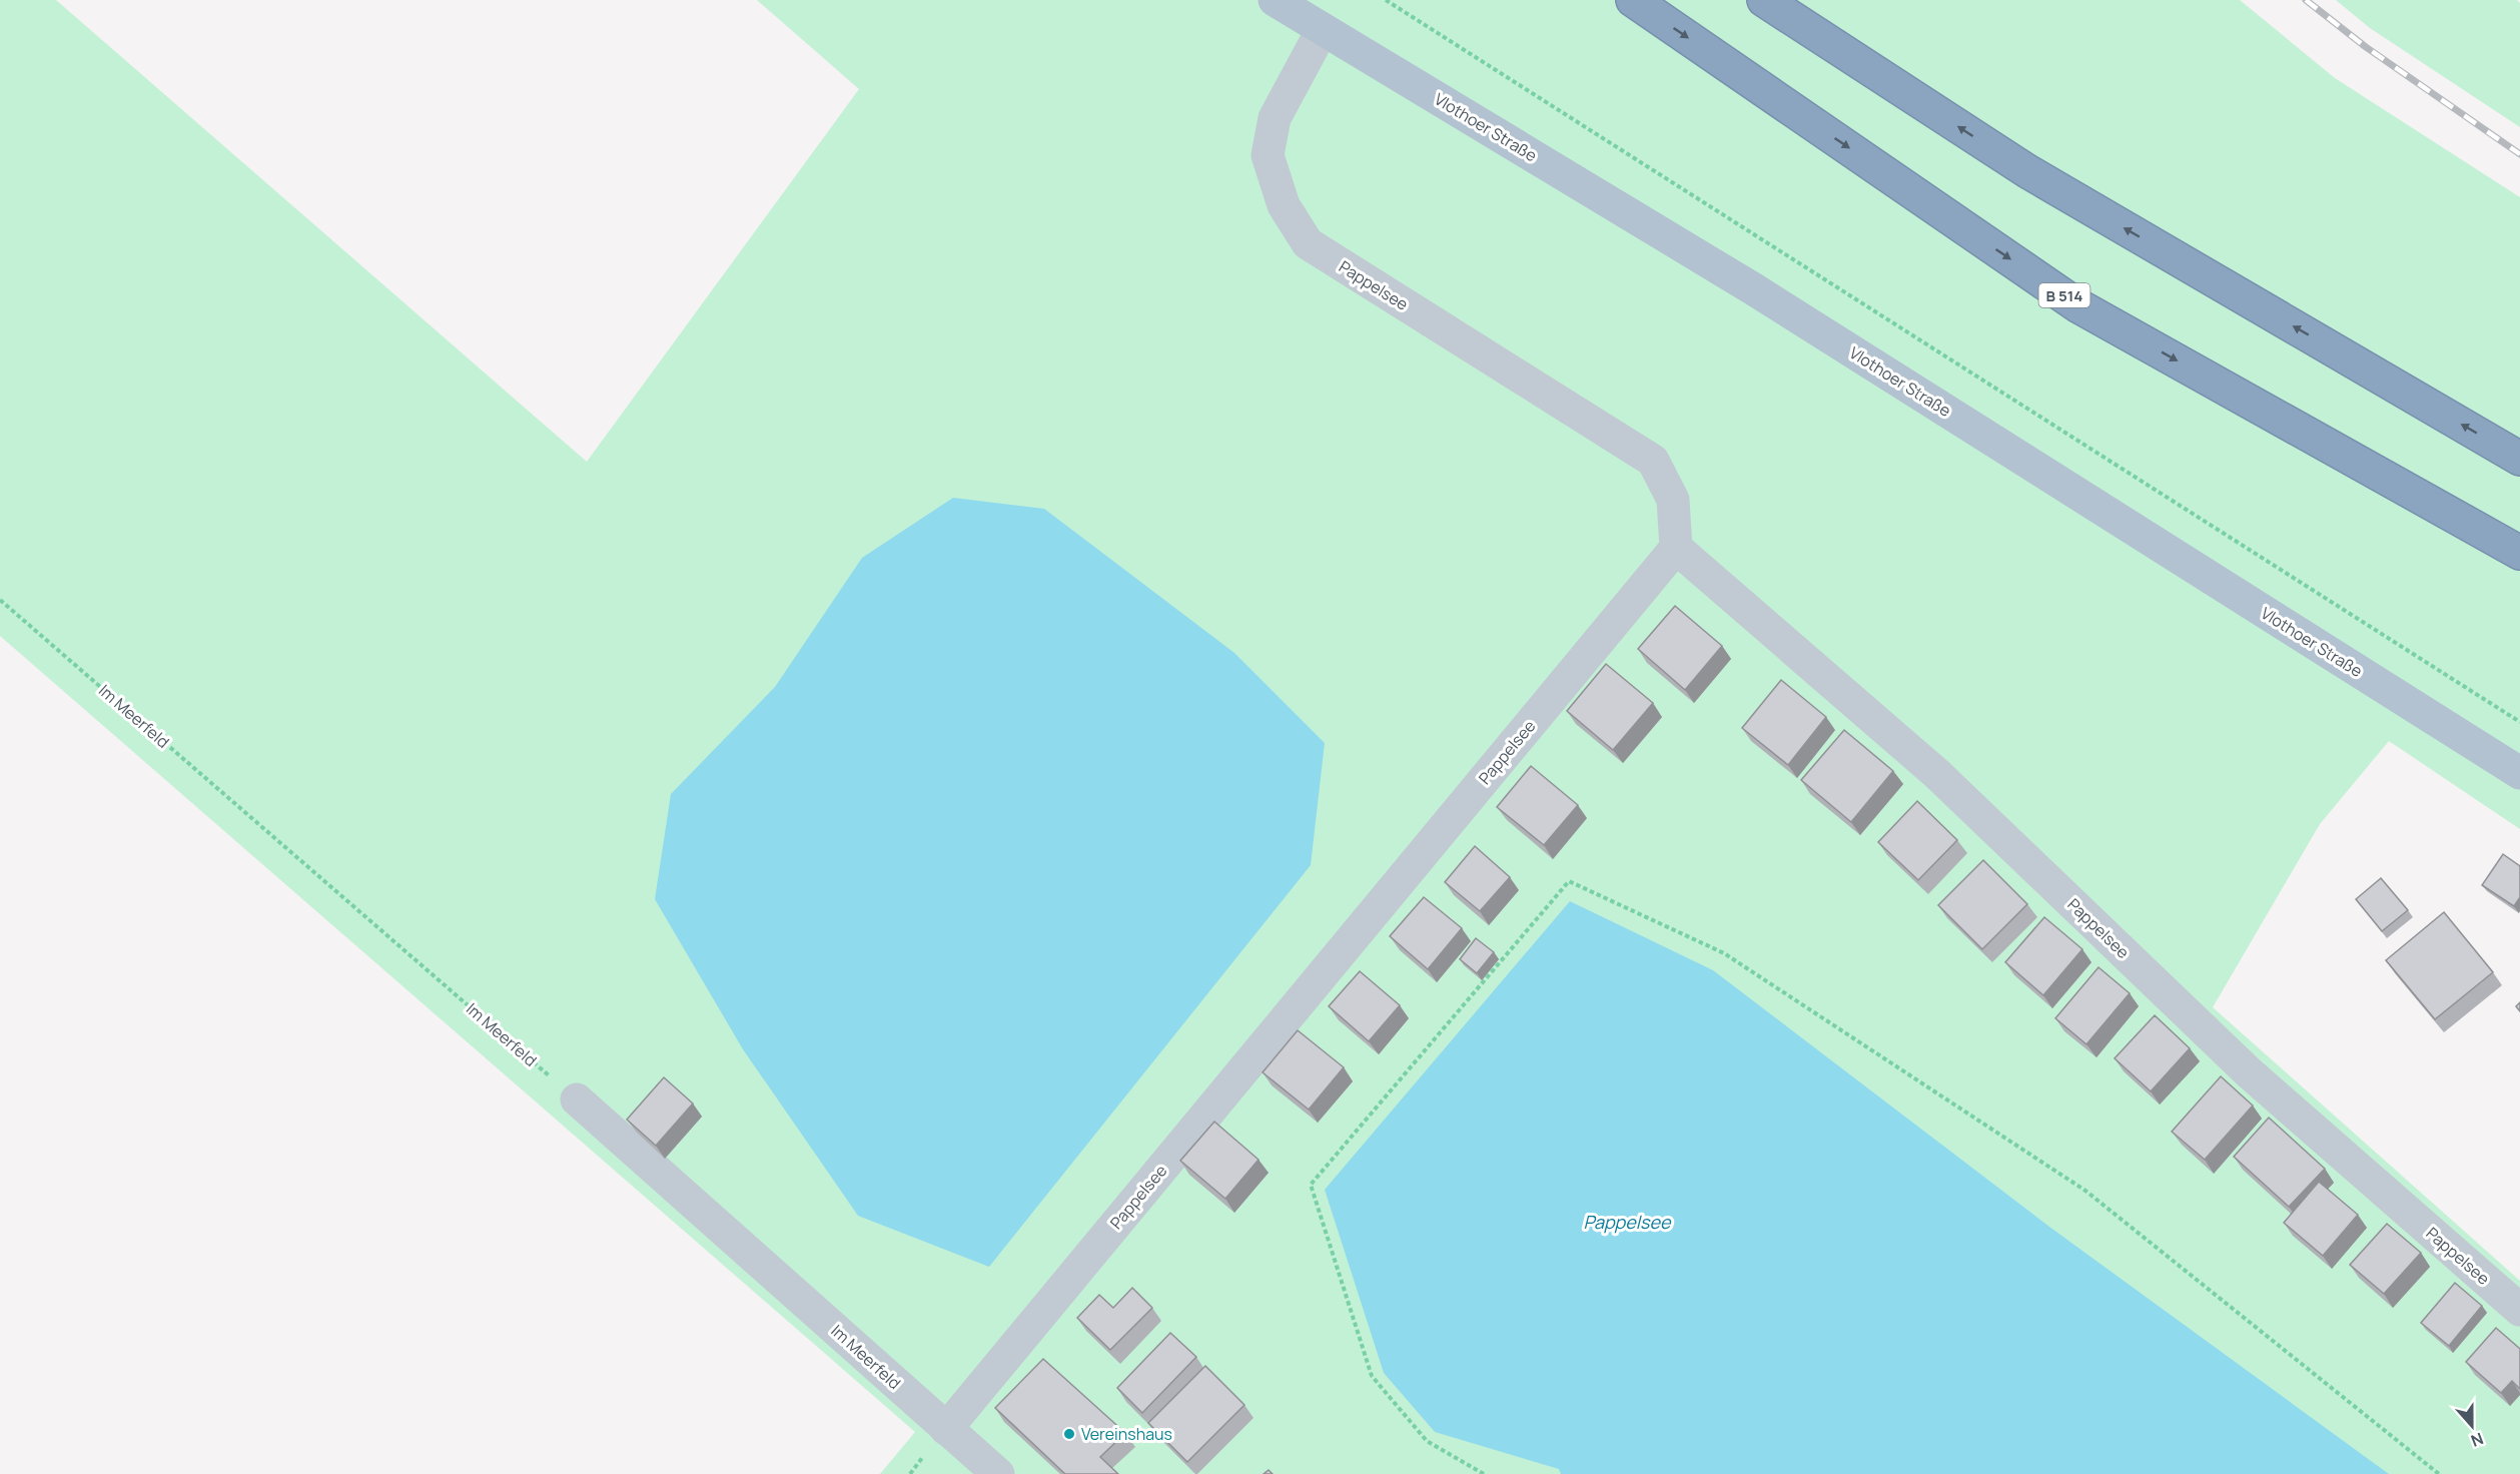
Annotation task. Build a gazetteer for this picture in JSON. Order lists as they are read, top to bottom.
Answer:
{
  "streets": {
    "highway": ["B 514"],
    "main road": ["Vlothoer Straße"],
    "street": ["Pappelsee", "Im Meerfeld"]
  },
  "crossings": [
    ["Vlothoer Straße", "Pappelsee"],
    ["Pappelsee", "Im Meerfeld"]
  ],
  "water": ["Pappelsee"],
  "places": ["Vereinshaus"],
  "north": "bottom"
}
